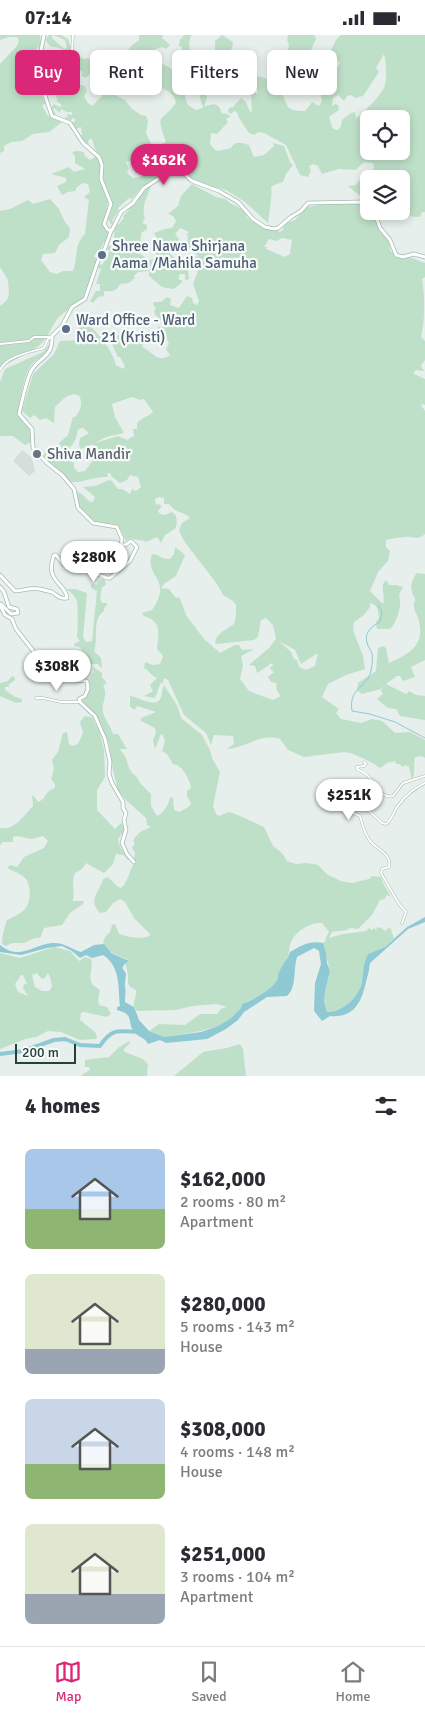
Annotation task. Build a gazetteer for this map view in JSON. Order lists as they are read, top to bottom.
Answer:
{
  "places": ["Shree Nawa Shirjana Aama /Mahila Samuha", "Ward Office - Ward No. 21 (Kristi)", "Shiva Mandir"],
  "scale_bar": "200 m",
  "page": {
    "status": "07:14",
    "chip": [
      "Buy",
      "Rent",
      "Filters",
      "New"
    ],
    "price": [
      "$162K",
      "$280K",
      "$308K",
      "$251K"
    ],
    "scale": "200 m",
    "heading": "4 homes",
    "list": [
      {
        "name": "$162,000",
        "note": "2 rooms · 80 m² · Apartment"
      },
      {
        "name": "$280,000",
        "note": "5 rooms · 143 m² · House"
      },
      {
        "name": "$308,000",
        "note": "4 rooms · 148 m² · House"
      },
      {
        "name": "$251,000",
        "note": "3 rooms · 104 m² · Apartment"
      }
    ],
    "tabs": ["Map", "Saved", "Home"]
  }
}
